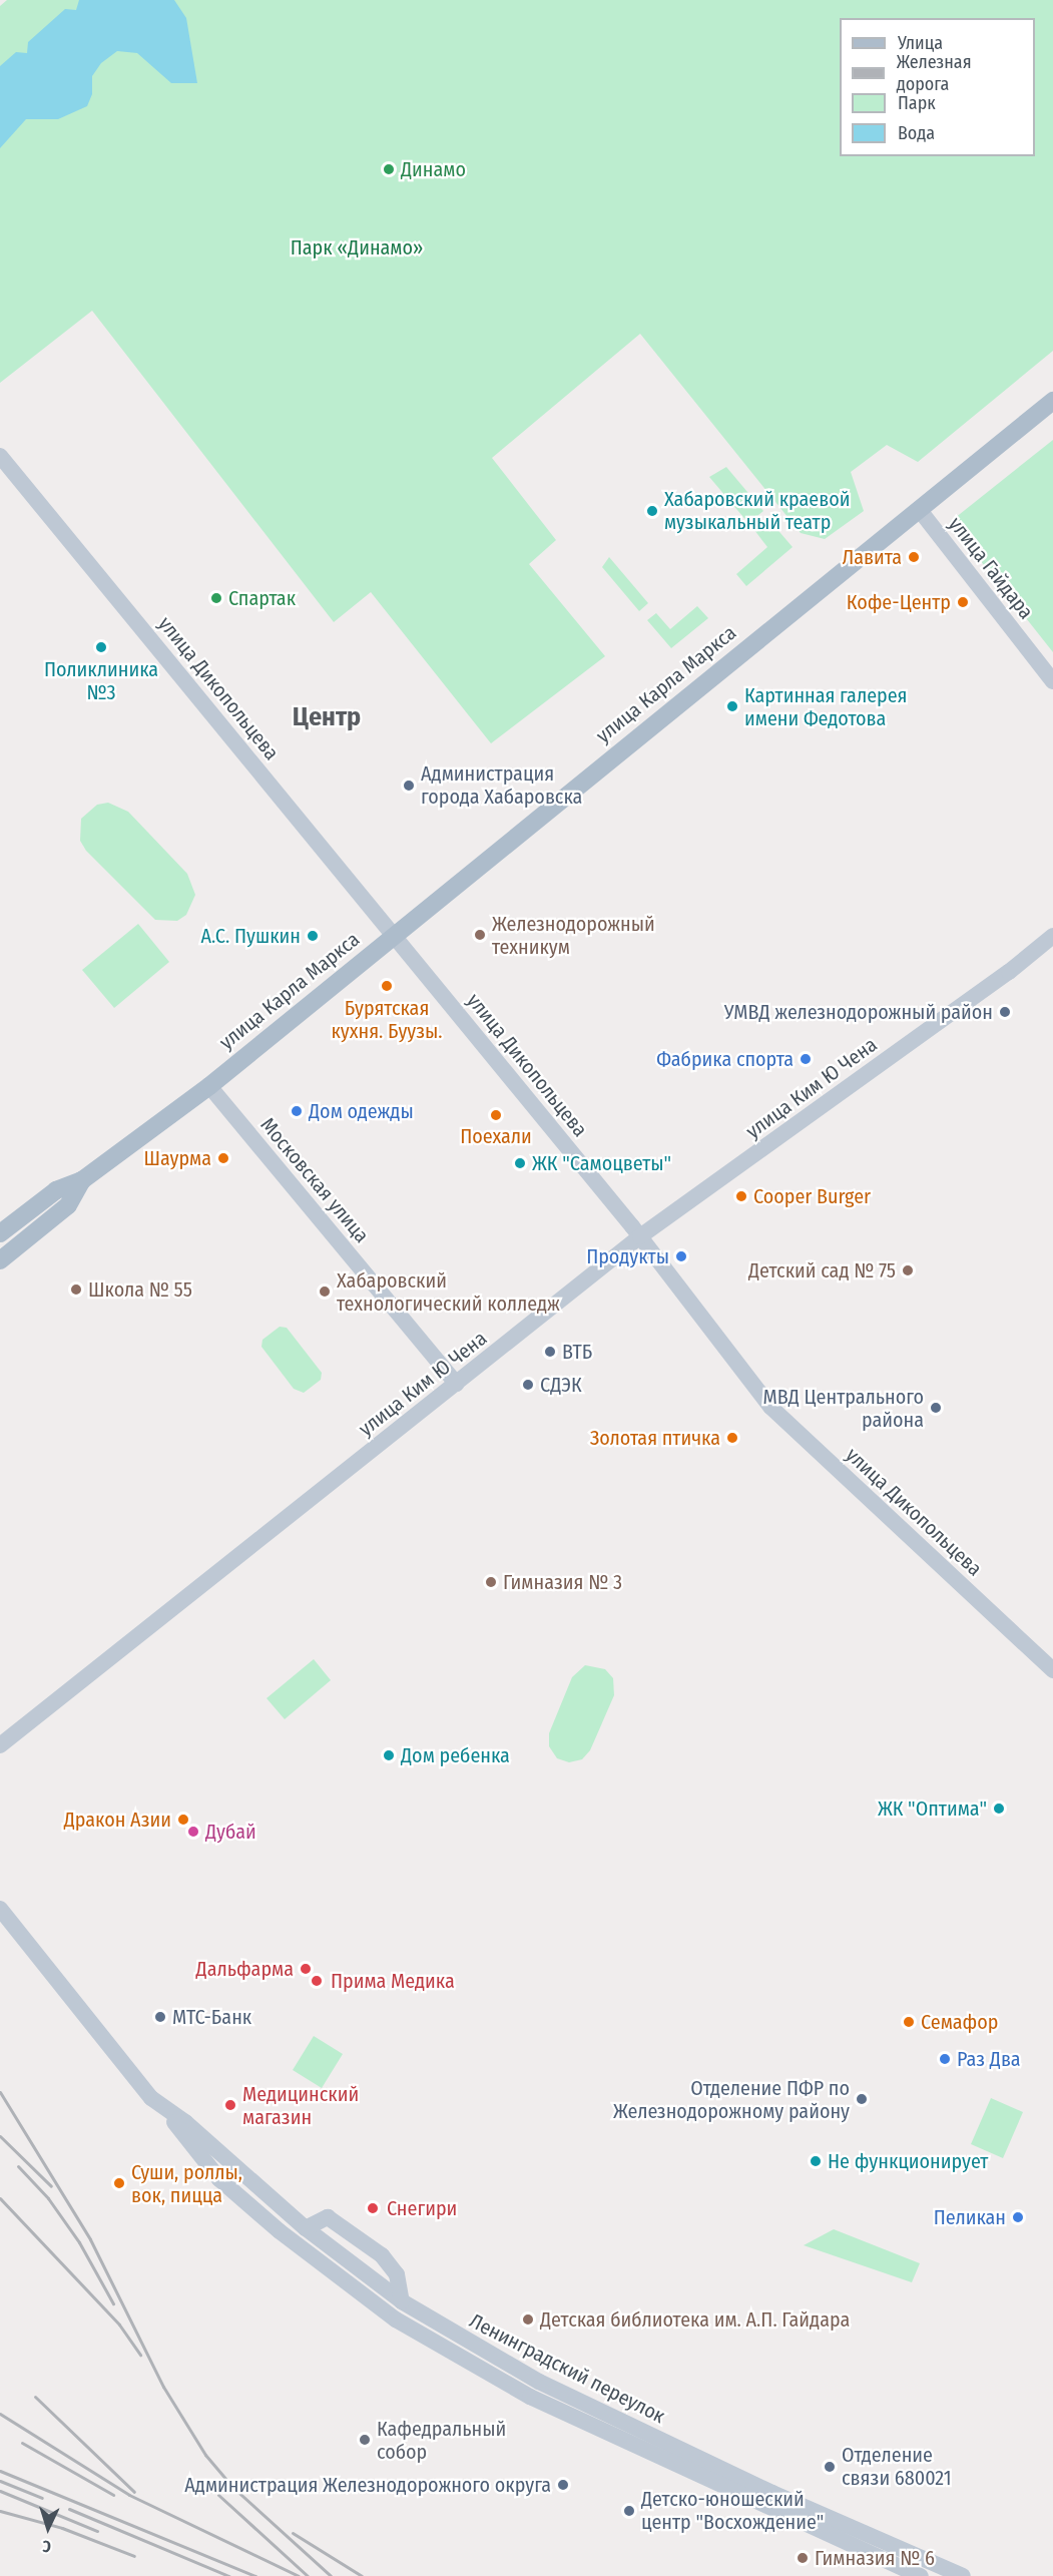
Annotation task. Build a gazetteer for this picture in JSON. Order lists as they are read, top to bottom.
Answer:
{
  "streets": {
    "main road": [
      "улица Гайдара",
      "улица Карла Маркса",
      "улица Дикопольцева",
      "улица Ким Ю Чена",
      "Московская улица",
      "Ленинградский переулок"
    ]
  },
  "crossings": [
    ["улица Гайдара", "улица Карла Маркса"],
    ["улица Карла Маркса", "улица Дикопольцева"],
    ["улица Карла Маркса", "Московская улица"],
    ["улица Дикопольцева", "улица Ким Ю Чена"],
    ["улица Ким Ю Чена", "Московская улица"]
  ],
  "districts": ["Центр"],
  "parks": ["Парк «Динамо»"],
  "places": [
    "Динамо",
    "Хабаровский краевой музыкальный театр",
    "Лавита",
    "Спартак",
    "Кофе-Центр",
    "Поликлиника №3",
    "Картинная галерея имени Федотова",
    "Администрация города Хабаровска",
    "Железнодорожный техникум",
    "А.С. Пушкин",
    "Бурятская кухня. Буузы.",
    "УМВД железнодорожный район",
    "Фабрика спорта",
    "Дом одежды",
    "Поехали",
    "Шаурма",
    "ЖК \"Самоцветы\"",
    "Cooper Burger",
    "Продукты",
    "Детский сад № 75",
    "Школа № 55",
    "Хабаровский технологический колледж",
    "ВТБ",
    "СДЭК",
    "МВД Центрального района",
    "Золотая птичка",
    "Гимназия № 3",
    "Дом ребенка",
    "ЖК \"Оптима\"",
    "Дракон Азии",
    "Дубай",
    "Дальфарма",
    "Прима Медика",
    "МТС-Банк",
    "Семафор",
    "Раз Два",
    "Отделение ПФР по Железнодорожному району",
    "Медицинский магазин",
    "Не функционирует",
    "Суши, роллы, вок, пицца",
    "Снегири",
    "Пеликан",
    "Детская библиотека им. А.П. Гайдара",
    "Кафедральный собор",
    "Отделение связи 680021",
    "Администрация Железнодорожного округа",
    "Детско-юношеский центр \"Восхождение\"",
    "Гимназия № 6"
  ],
  "legend": [
    "Улица",
    "Железная дорога",
    "Парк",
    "Вода"
  ],
  "north": "bottom"
}
